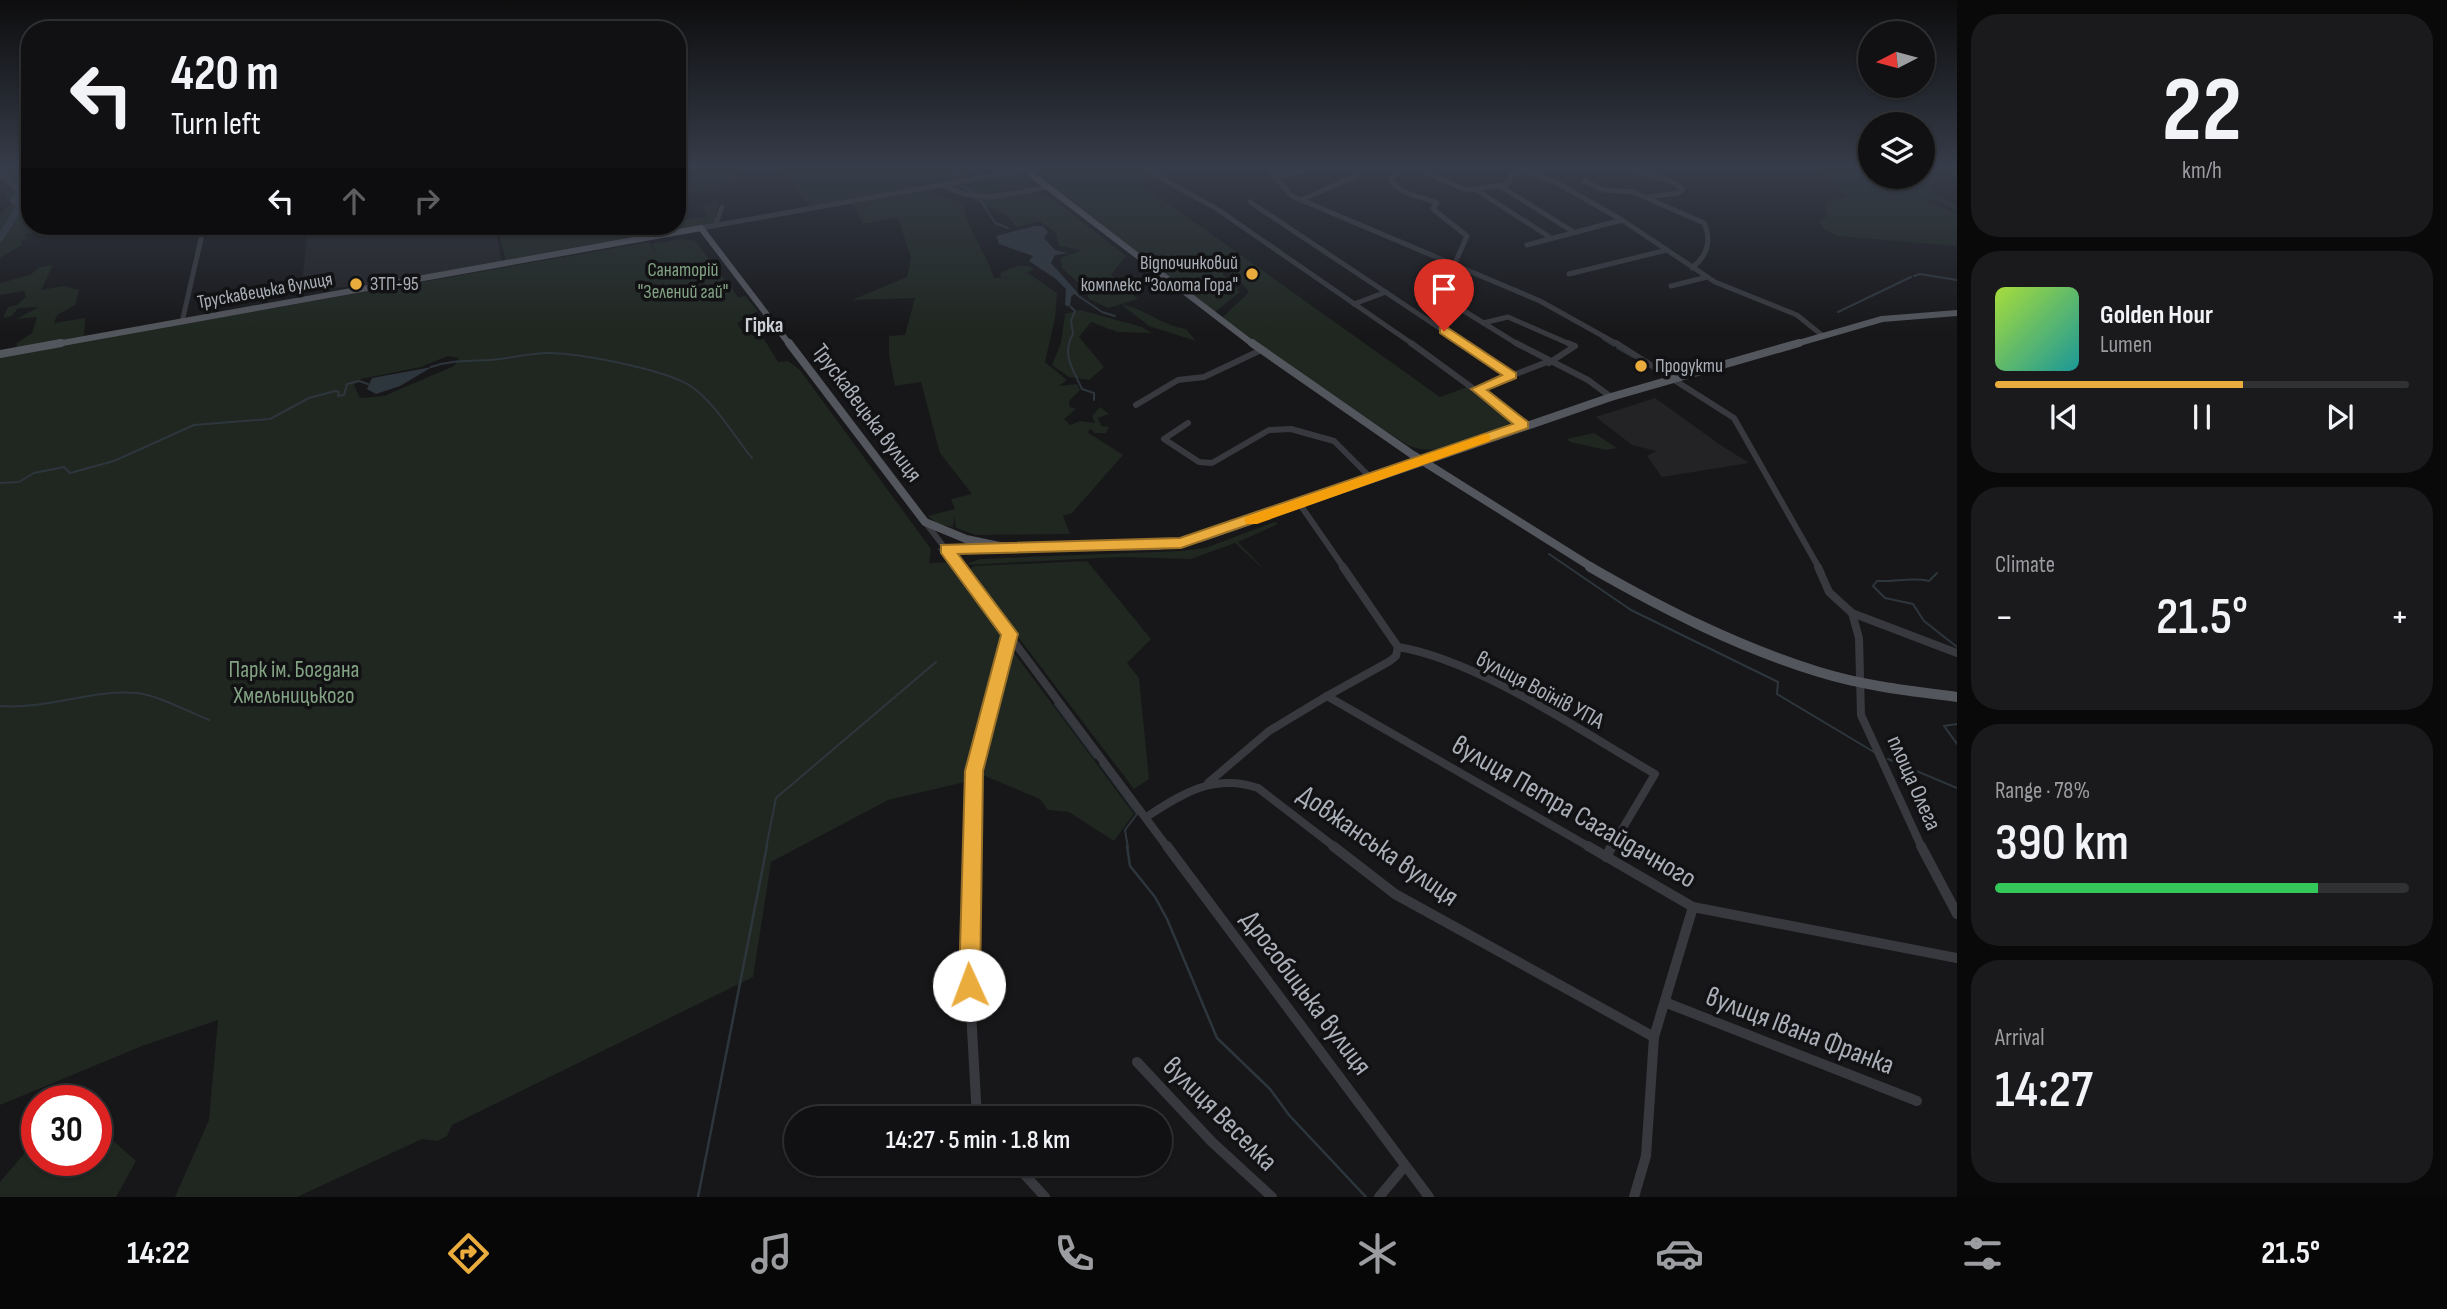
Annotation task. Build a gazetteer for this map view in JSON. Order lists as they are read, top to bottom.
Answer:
{
  "streets": {
    "main road": ["Трускавецька вулиця"],
    "street": [
      "вулиця Воїнів УПА",
      "площа Олега",
      "вулиця Петра Сагайдачного",
      "Довжанська вулиця",
      "Дрогобицька вулиця",
      "вулиця Івана Франка",
      "вулиця Веселка"
    ]
  },
  "crossings": [
    ["Трускавецька вулиця", "Дрогобицька вулиця"],
    ["вулиця Воїнів УПА", "вулиця Петра Сагайдачного"],
    ["Довжанська вулиця", "Дрогобицька вулиця"]
  ],
  "districts": ["Гірка"],
  "parks": ["Санаторій \"Зелений гай\"", "Парк ім. Богдана Хмельницького"],
  "places": ["Відпочинковий комплекс \"Золота Гора\"", "ЗТП-95", "Продукти"],
  "north": "left",
  "page": {
    "tile": [
      ["22", "km/h"],
      "Climate",
      ["Range · 78%", "390 km"],
      ["Arrival", "14:27"]
    ],
    "turn": ["420 m", "Turn left"],
    "song": ["Golden Hour", "Lumen"],
    "heat": ["−", "21.5°", "+"],
    "limit": "30",
    "trip": "14:27 · 5 min · 1.8 km",
    "tabs": ["14:22", "21.5°"]
  }
}
